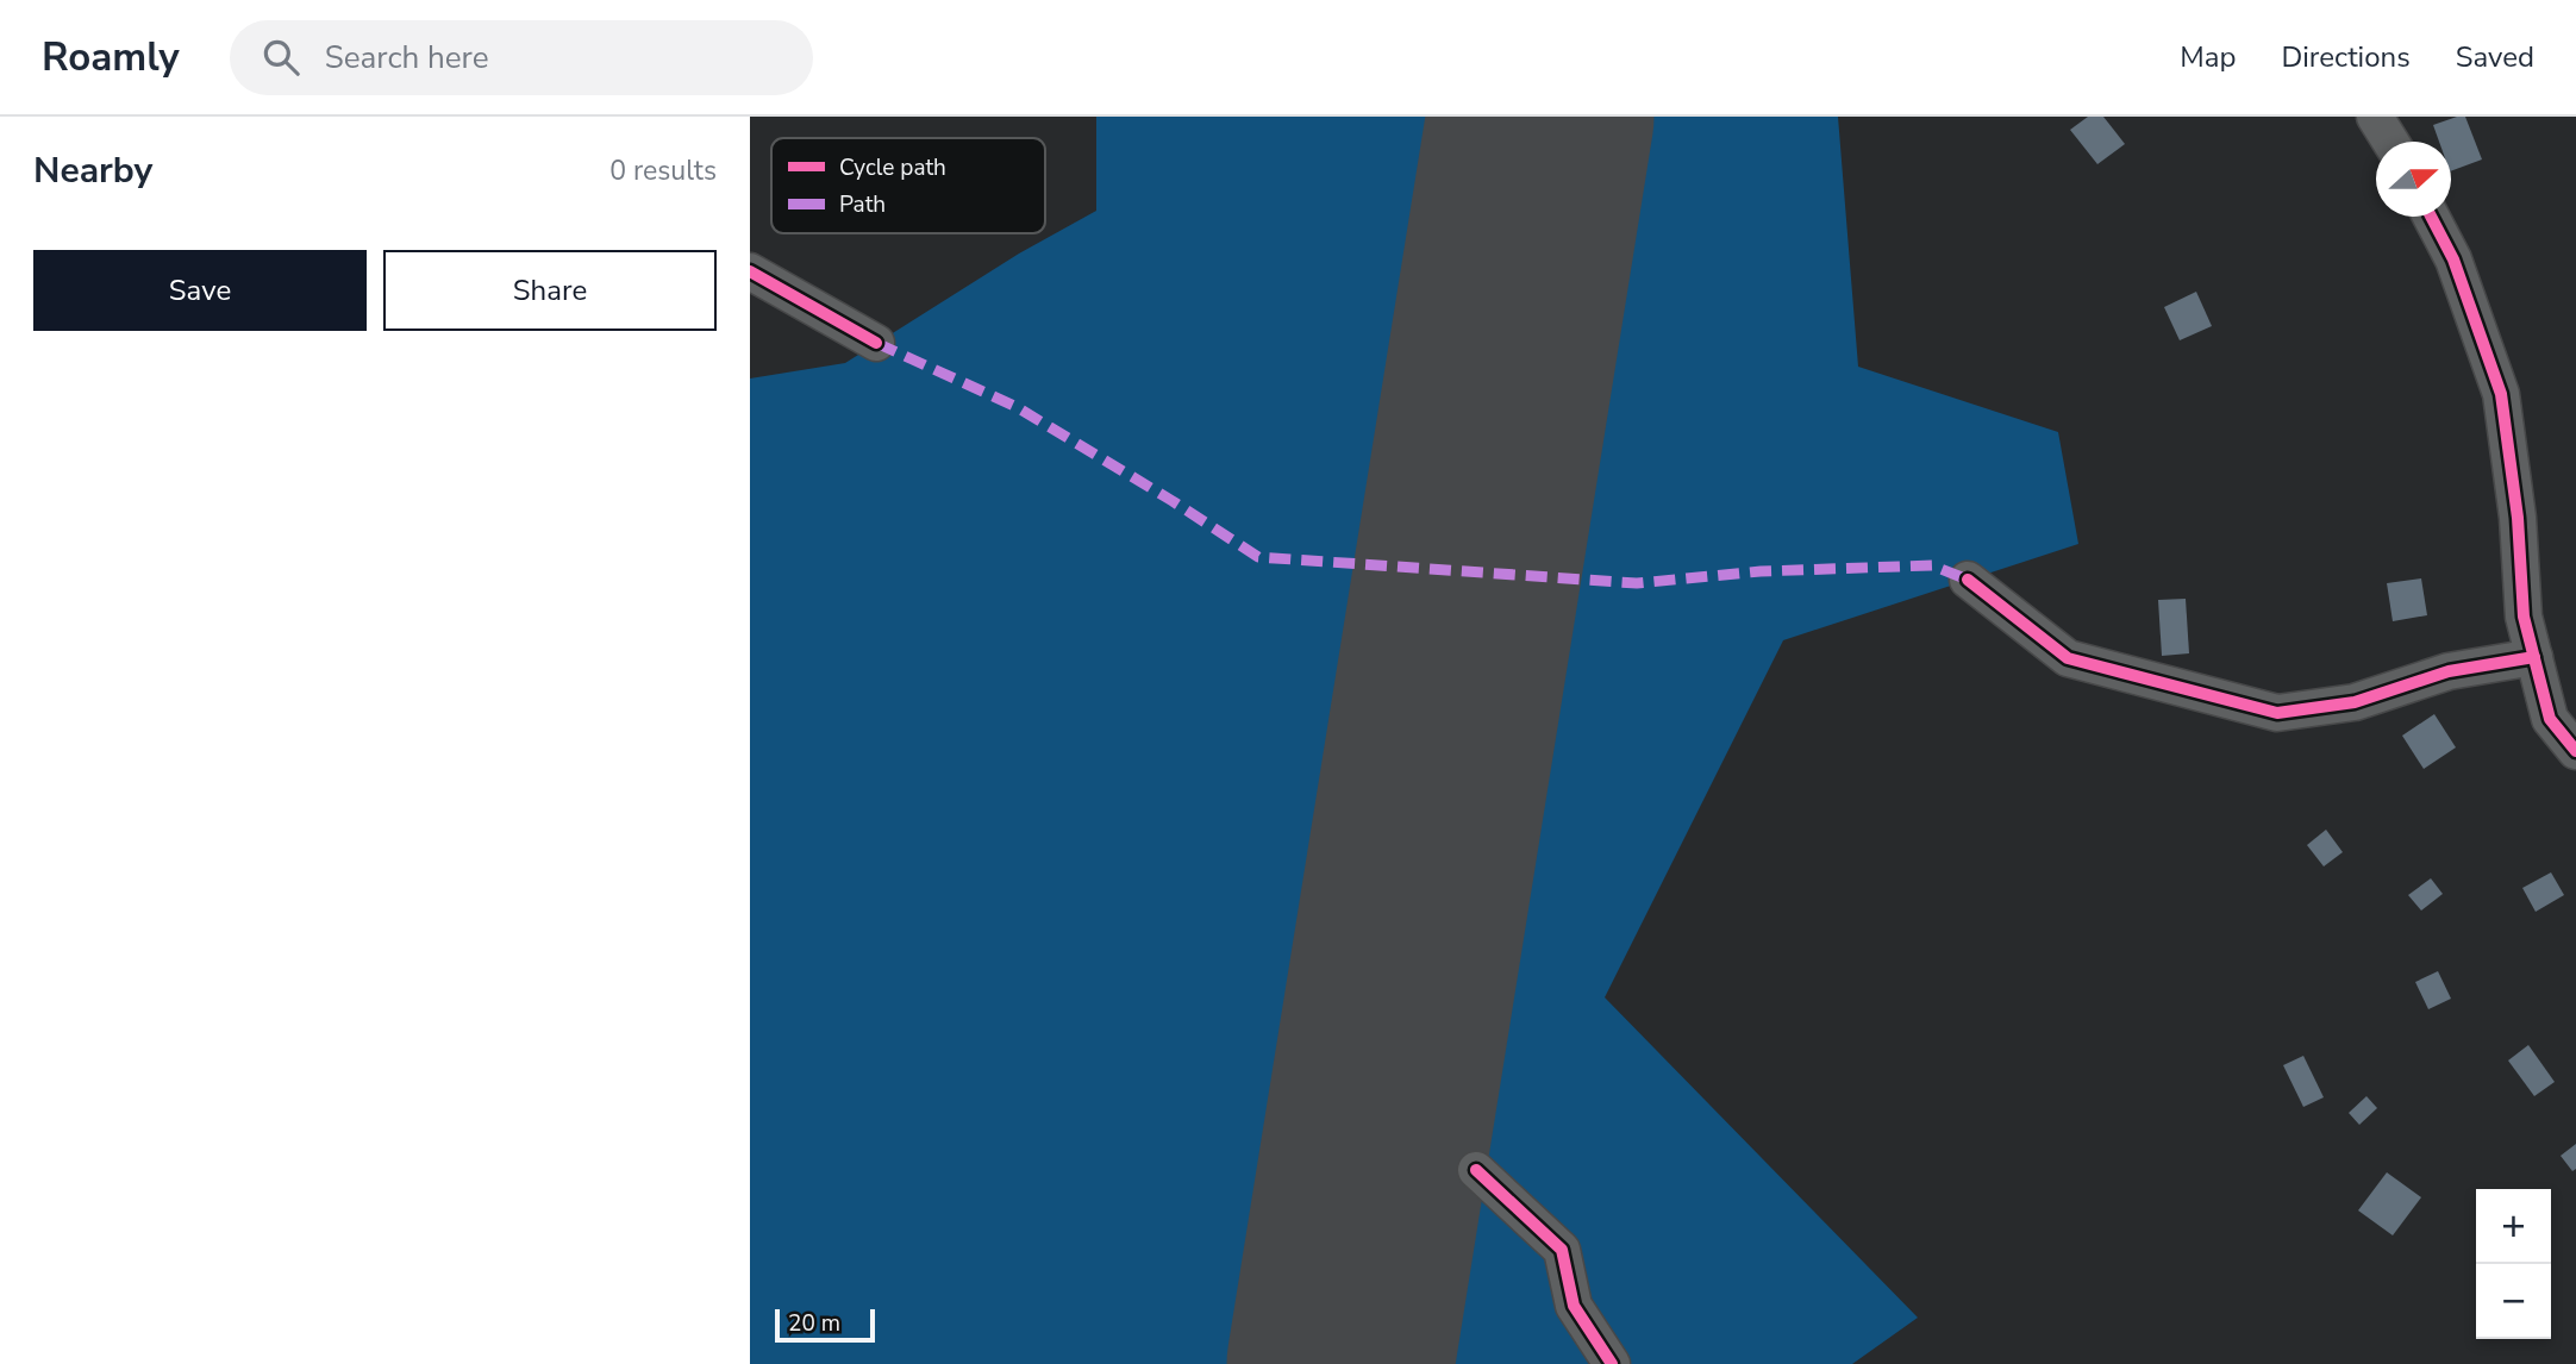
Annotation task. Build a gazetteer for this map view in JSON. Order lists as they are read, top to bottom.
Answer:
{
  "legend": ["Cycle path", "Path"],
  "scale_bar": "20 m",
  "north": "right",
  "page": {
    "header": "Roamly",
    "search": "Search here",
    "nav": ["Map", "Directions", "Saved"],
    "heading": ["Nearby", "0 results"],
    "buttons": ["Save", "Share"],
    "map_buttons": ["+", "−"],
    "scale": "20 m"
  }
}
